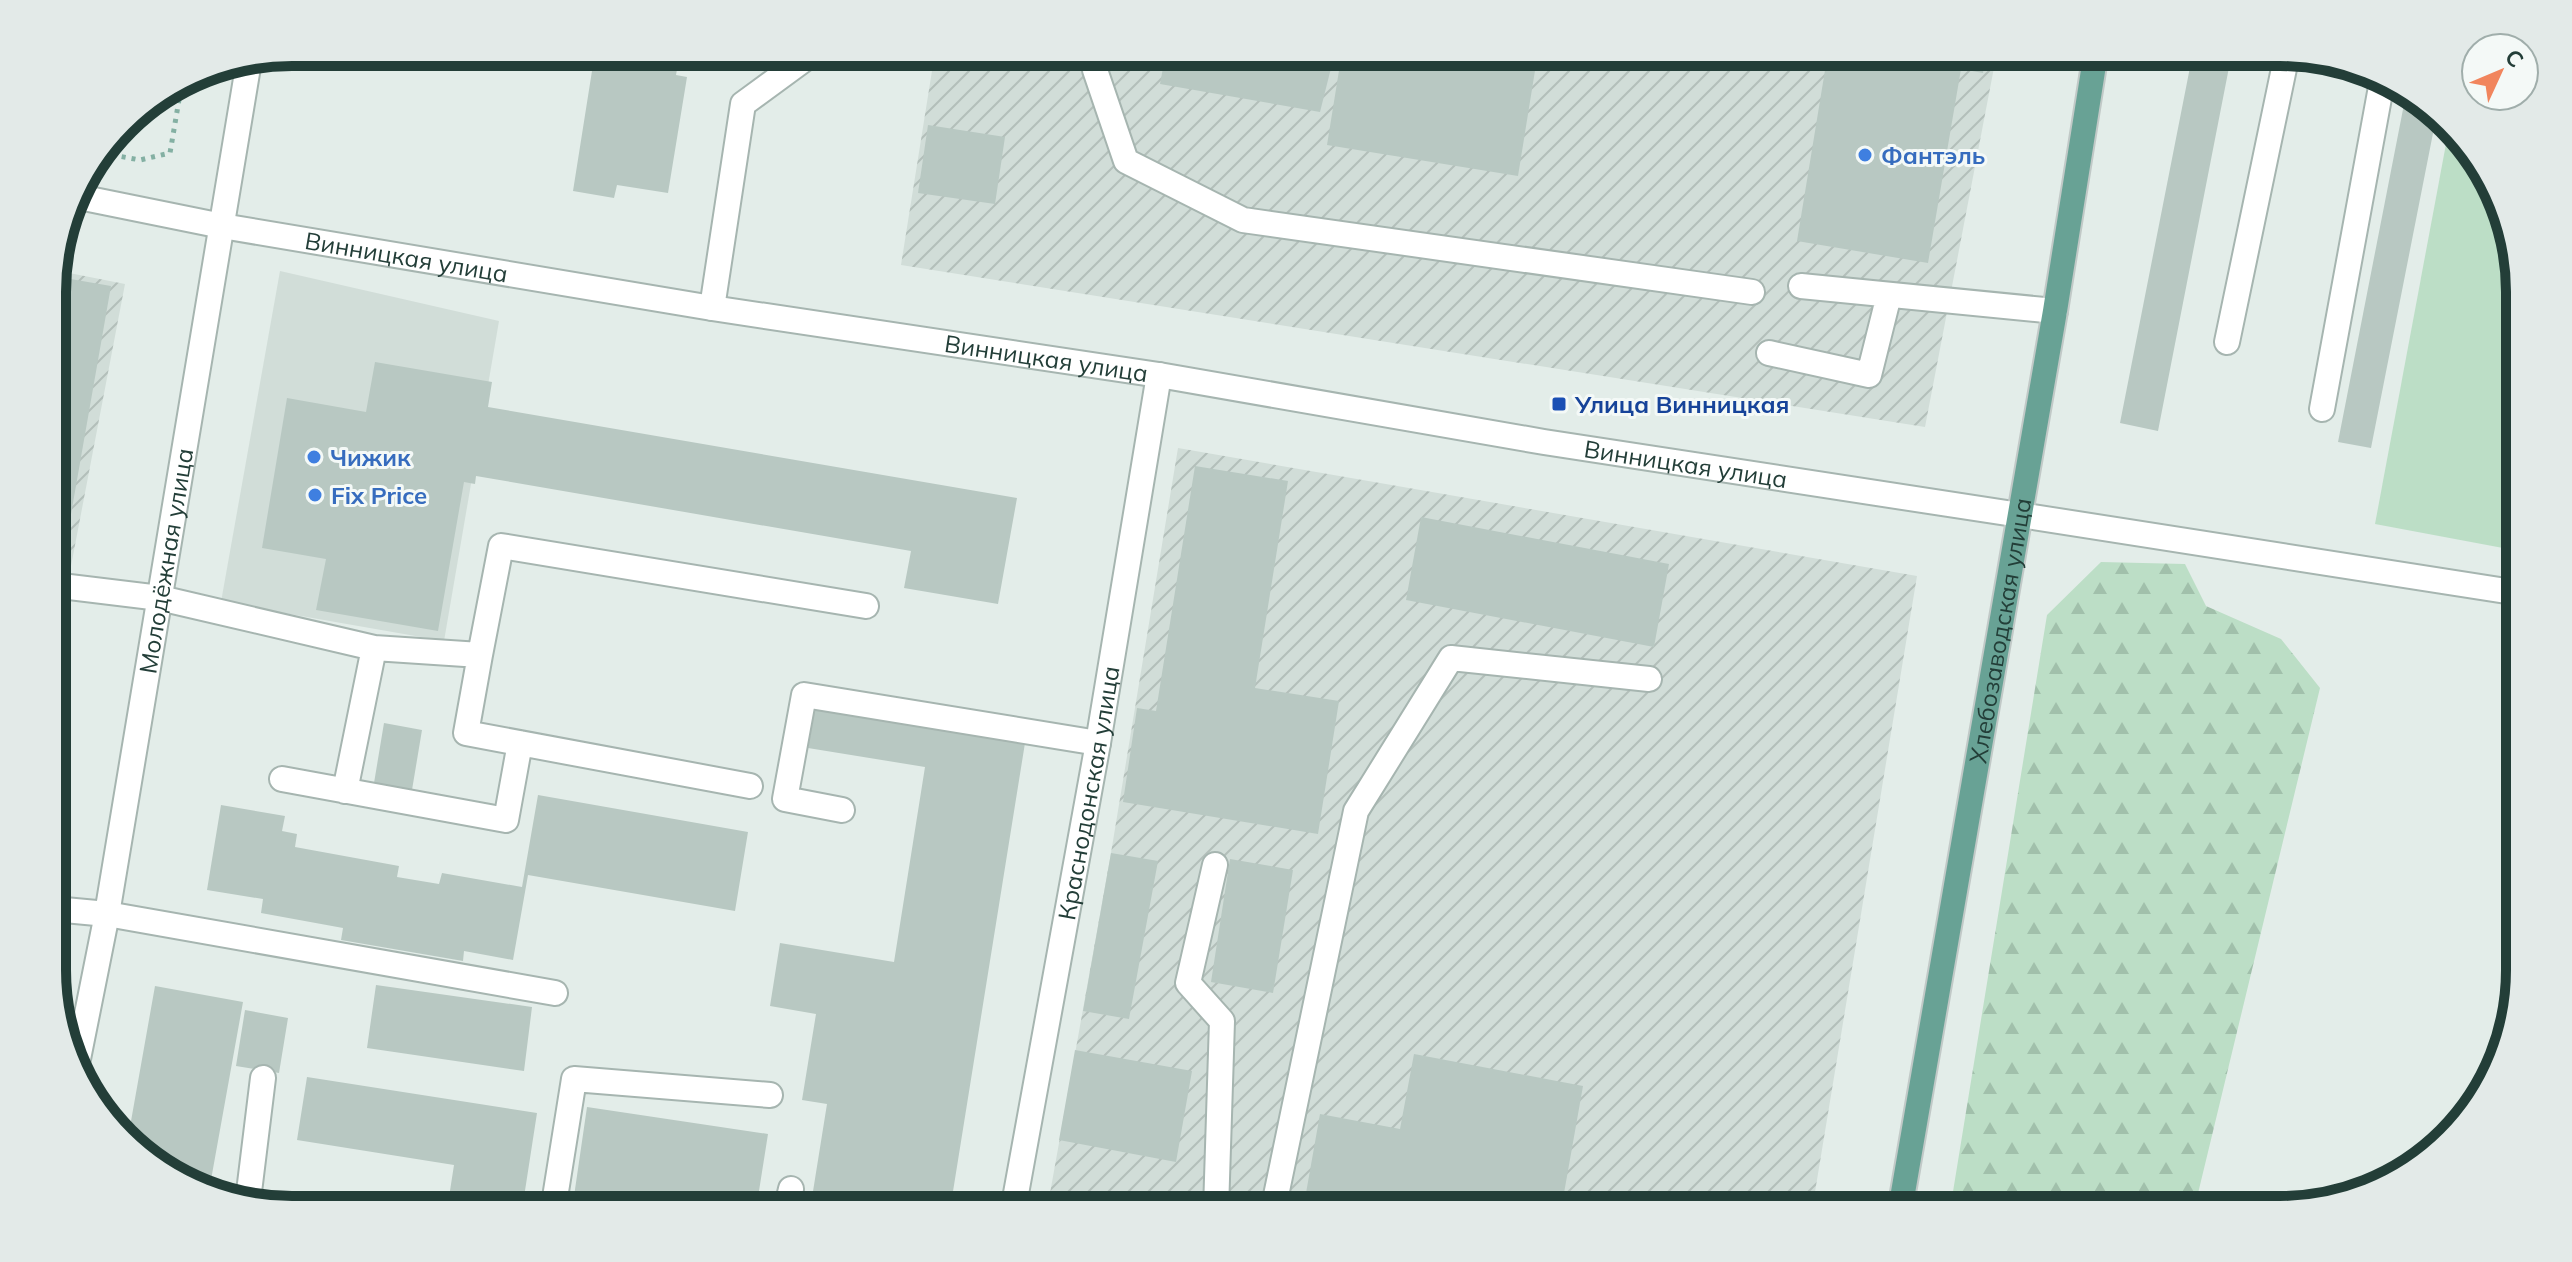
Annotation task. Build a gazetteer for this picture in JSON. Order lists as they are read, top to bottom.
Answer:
{
  "streets": {
    "main road": ["Хлебозаводская улица"],
    "street": ["Винницкая улица", "Молодёжная улица", "Краснодонская улица"]
  },
  "crossings": [
    ["Винницкая улица", "Молодёжная улица"],
    ["Винницкая улица", "Хлебозаводская улица"],
    ["Винницкая улица", "Краснодонская улица"]
  ],
  "places": {
    "other": ["Фантэль", "Чижик", "Fix Price"],
    "transit": ["Улица Винницкая"]
  },
  "north": "top right"
}
